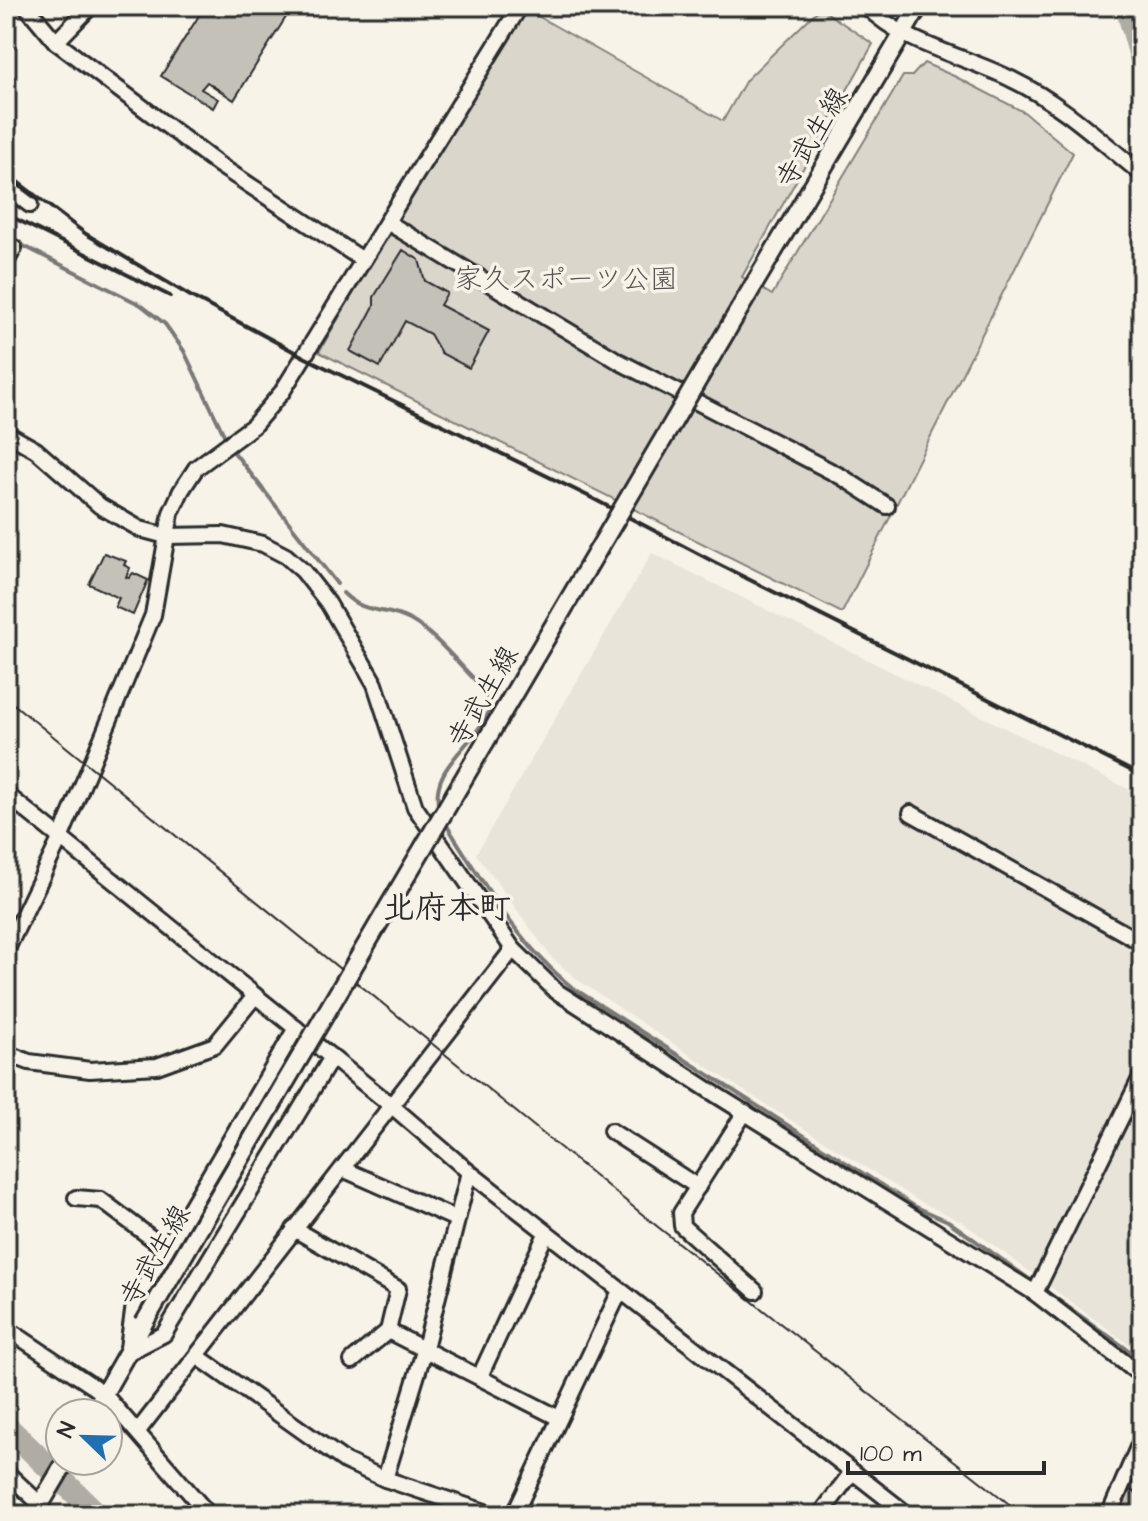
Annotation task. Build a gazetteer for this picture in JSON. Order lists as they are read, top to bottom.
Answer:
{
  "streets": {
    "main road": ["寺武生線"]
  },
  "districts": ["北府本町"],
  "parks": ["家久スポーツ公園"],
  "scale_bar": "100 m",
  "north": "top left"
}
